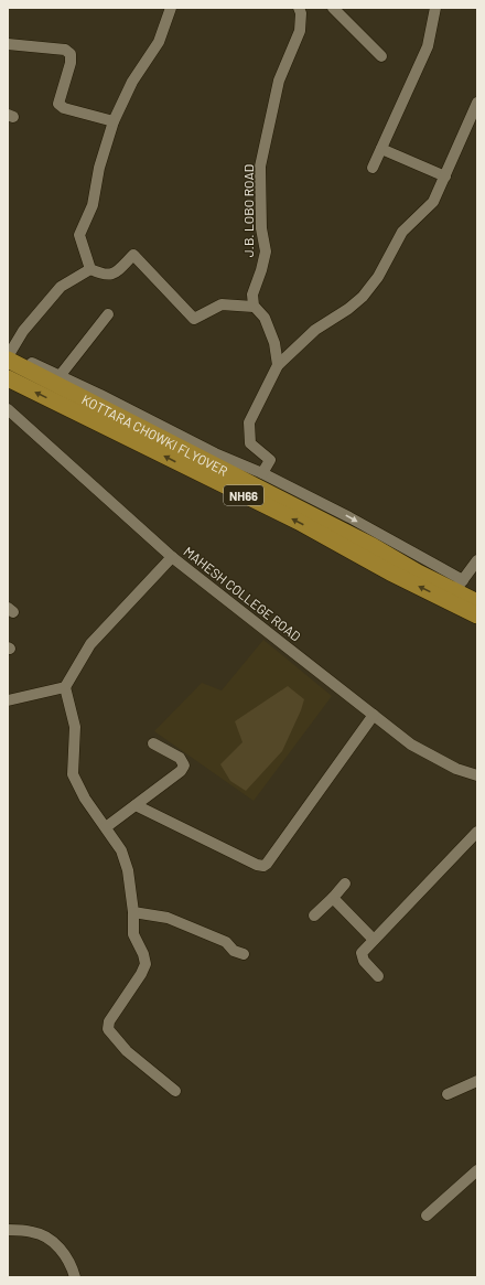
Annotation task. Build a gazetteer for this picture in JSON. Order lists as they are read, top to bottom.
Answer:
{
  "streets": {
    "highway": ["KOTTARA CHOWKI FLYOVER", "NH66"],
    "street": ["J.B. LOBO ROAD", "MAHESH COLLEGE ROAD"]
  },
  "crossings": [
    ["KOTTARA CHOWKI FLYOVER", "NH66"]
  ]
}
